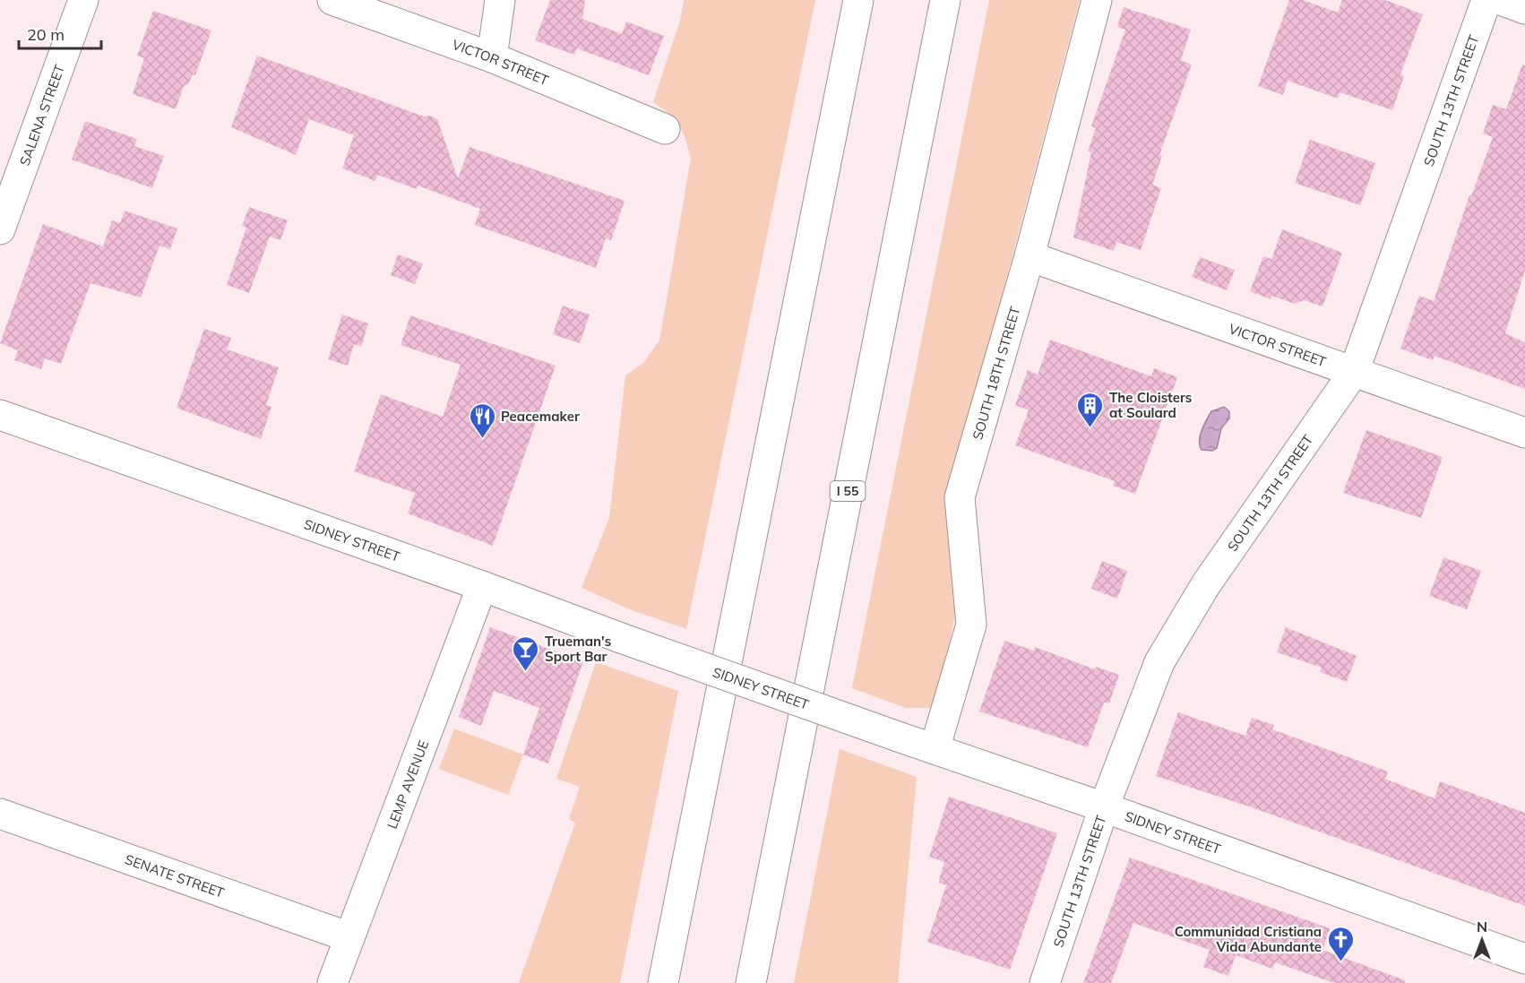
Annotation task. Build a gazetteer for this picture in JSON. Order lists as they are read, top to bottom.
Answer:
{
  "streets": {
    "main road": [
      "VICTOR STREET",
      "SOUTH 13TH STREET",
      "SALENA STREET",
      "SOUTH 18TH STREET",
      "I 55",
      "SIDNEY STREET",
      "LEMP AVENUE",
      "SENATE STREET"
    ]
  },
  "crossings": [
    ["VICTOR STREET", "SOUTH 13TH STREET"],
    ["VICTOR STREET", "SOUTH 18TH STREET"],
    ["SOUTH 13TH STREET", "SIDNEY STREET"],
    ["SOUTH 18TH STREET", "SIDNEY STREET"],
    ["SIDNEY STREET", "LEMP AVENUE"],
    ["LEMP AVENUE", "SENATE STREET"]
  ],
  "places": {
    "building": ["The Cloisters at Soulard"],
    "restaurant": ["Peacemaker"],
    "bar": ["Trueman's Sport Bar"],
    "church": ["Communidad Cristiana Vida Abundante"]
  },
  "scale_bar": "20 m",
  "north": "top"
}
